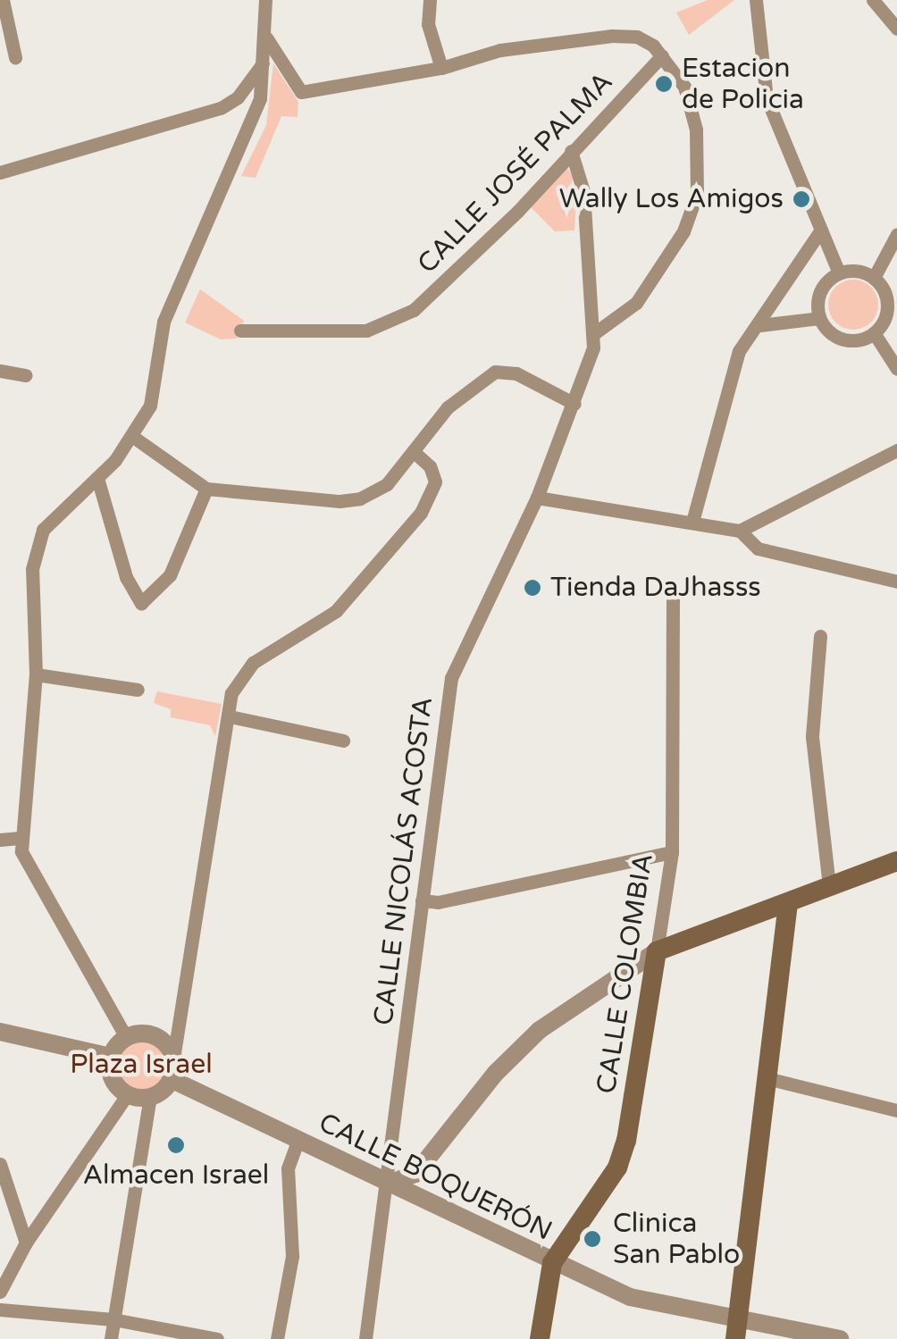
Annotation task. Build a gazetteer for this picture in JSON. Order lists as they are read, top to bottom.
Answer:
{
  "streets": {
    "main road": ["CALLE COLOMBIA"],
    "street": ["CALLE JOSÉ PALMA", "CALLE NICOLÁS ACOSTA", "CALLE BOQUERÓN"]
  },
  "crossings": [
    ["CALLE JOSÉ PALMA", "CALLE NICOLÁS ACOSTA"],
    ["CALLE NICOLÁS ACOSTA", "CALLE BOQUERÓN"],
    ["CALLE COLOMBIA", "CALLE BOQUERÓN"]
  ],
  "parks": ["Plaza Israel"],
  "places": [
    "Estacion de Policia",
    "Wally Los Amigos",
    "Tienda DaJhasss",
    "Almacen Israel",
    "Clinica San Pablo"
  ]
}
